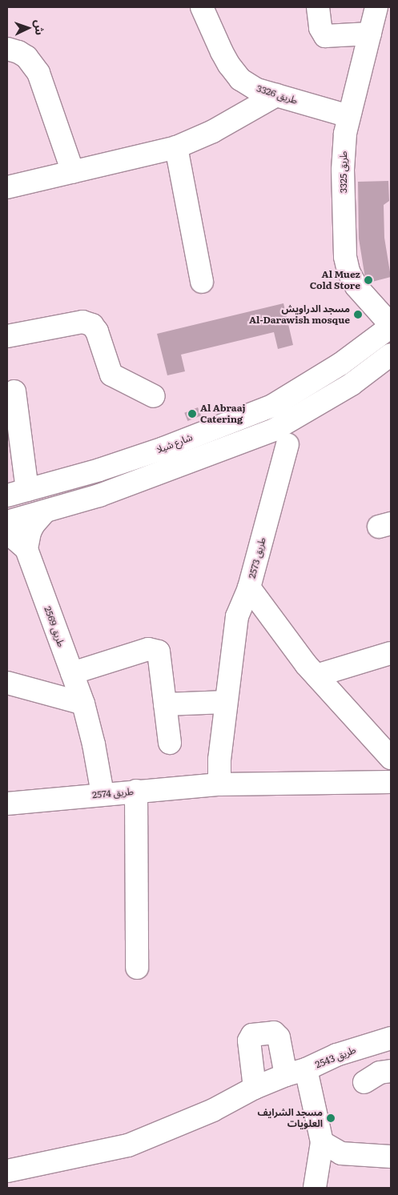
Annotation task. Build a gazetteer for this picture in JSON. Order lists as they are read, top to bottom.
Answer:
{
  "streets": {
    "street": [
      "طريق 3326",
      "طريق 3325",
      "شارع شيلا",
      "طريق 2573",
      "طريق 2569",
      "طريق 2574",
      "طريق 2543"
    ]
  },
  "crossings": [
    ["طريق 3326", "طريق 3325"],
    ["طريق 3325", "شارع شيلا"],
    ["طريق 2569", "طريق 2574"]
  ],
  "places": [
    "Al Muez Cold Store",
    "مسجد الدراويش Al-Darawish mosque",
    "Al Abraaj Catering",
    "مسجد الشرايف العلويات"
  ],
  "north": "right"
}
